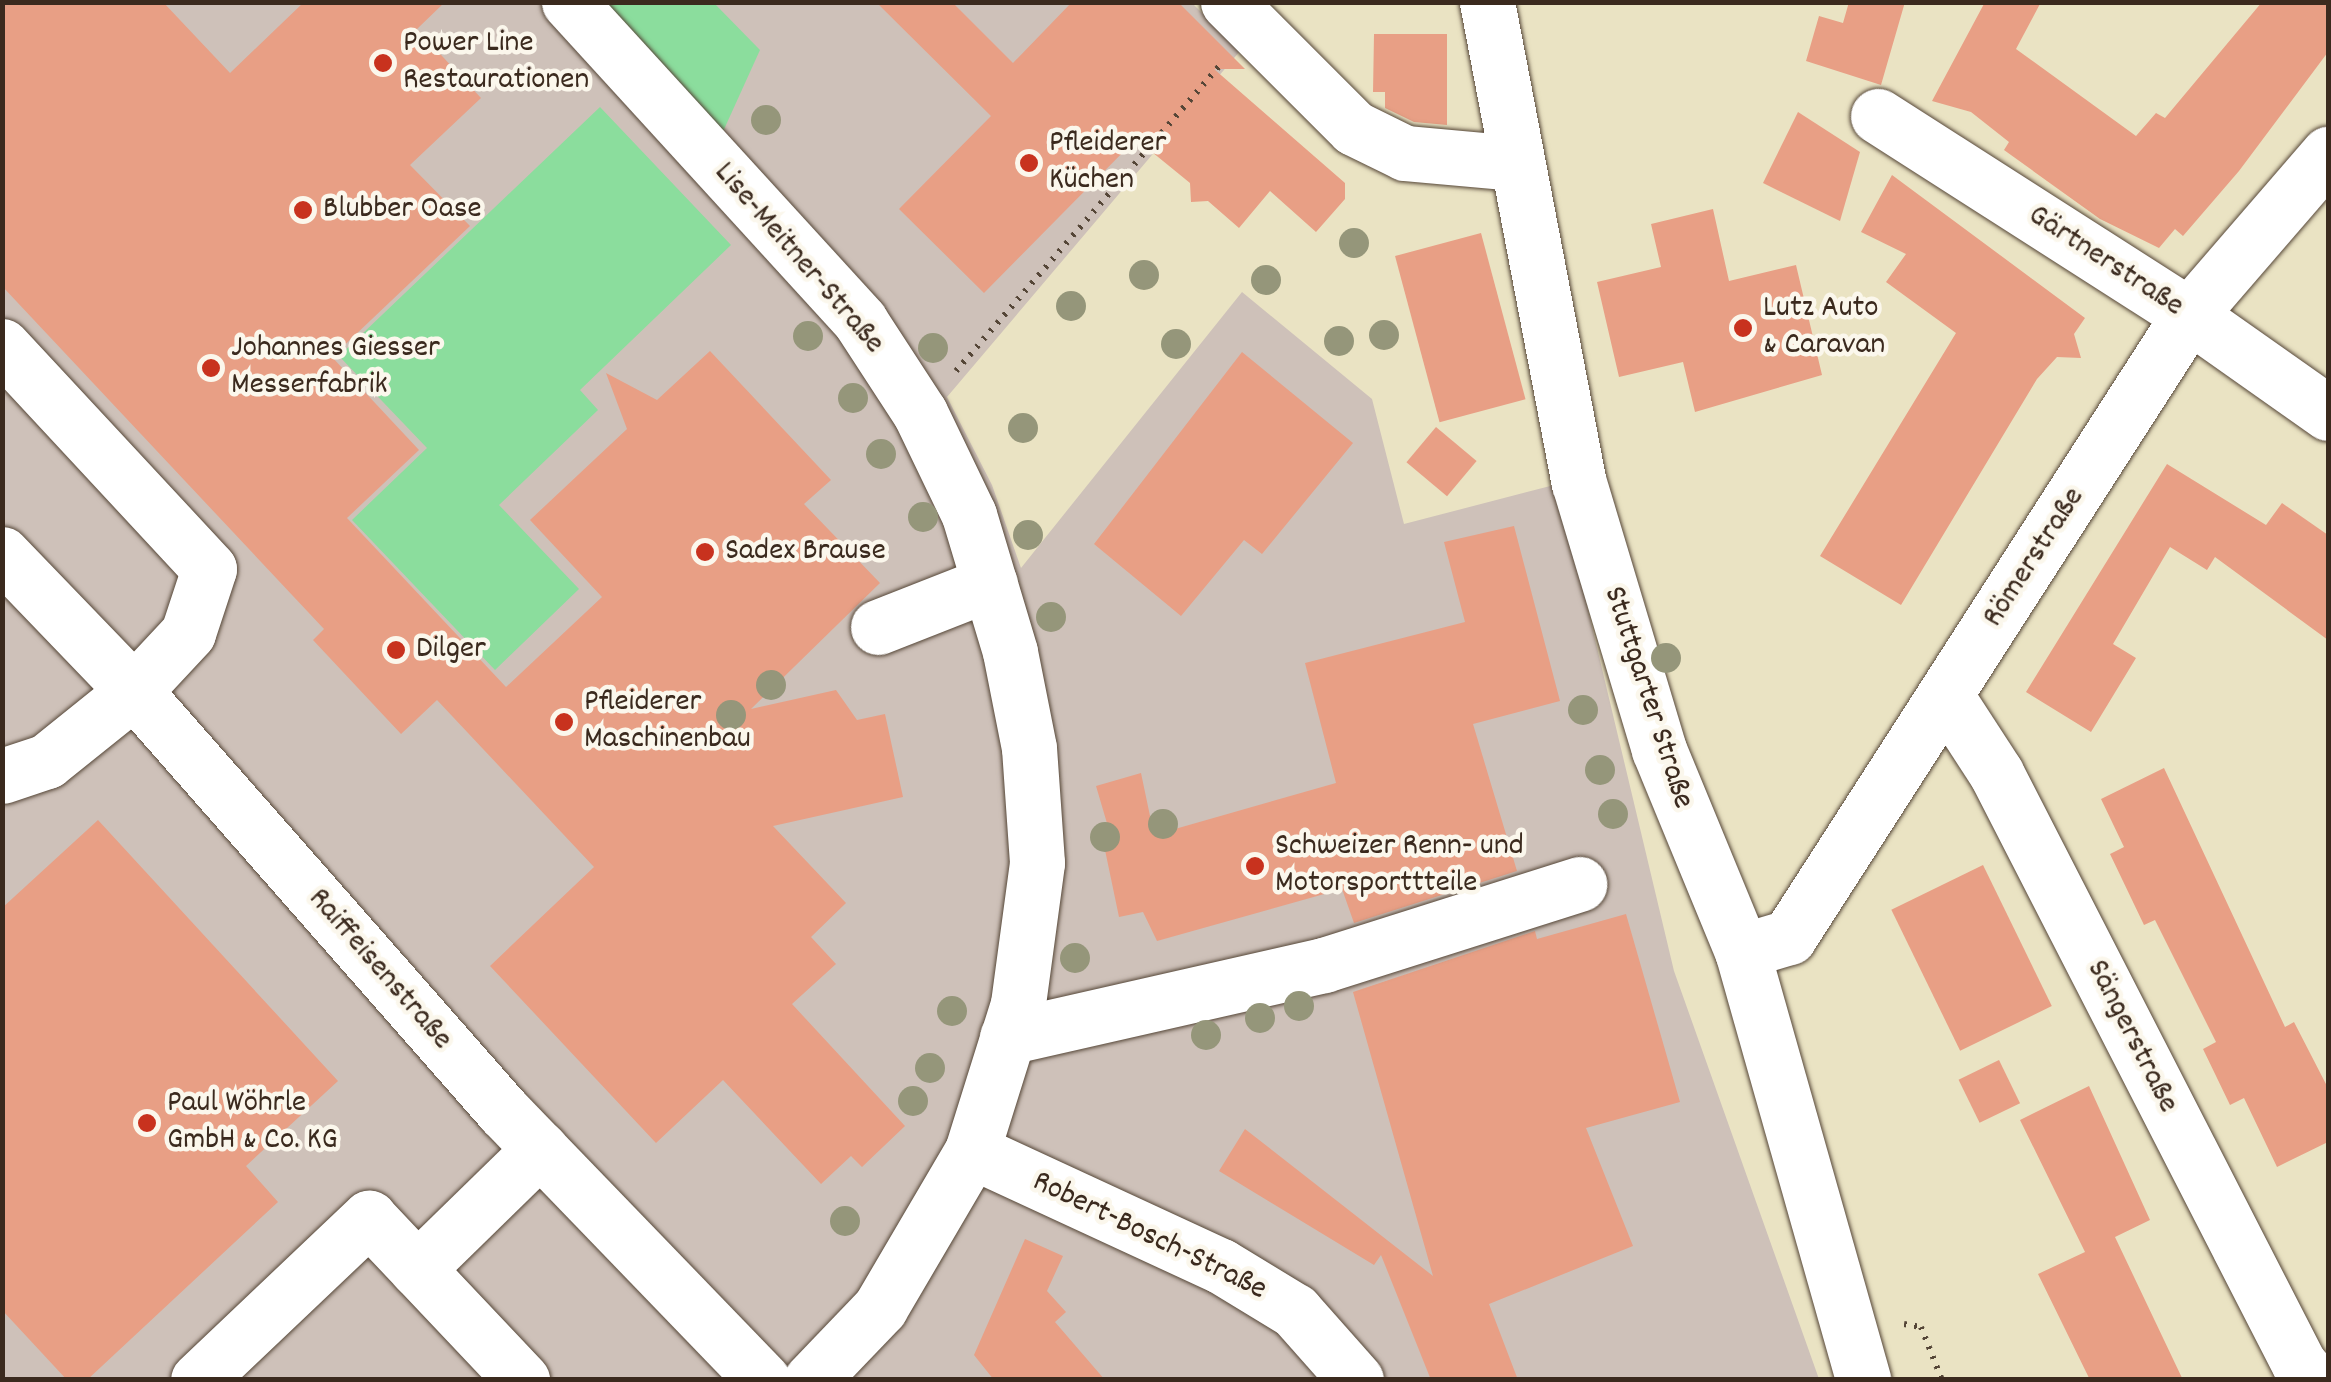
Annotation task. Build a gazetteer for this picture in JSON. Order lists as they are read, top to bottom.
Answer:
{
  "streets": {
    "street": [
      "Lise-Meitner-Straße",
      "Gärtnerstraße",
      "Römerstraße",
      "Stuttgarter Straße",
      "Raiffeisenstraße",
      "Sängerstraße",
      "Robert-Bosch-Straße"
    ]
  },
  "crossings": [
    ["Lise-Meitner-Straße", "Robert-Bosch-Straße"],
    ["Gärtnerstraße", "Römerstraße"],
    ["Römerstraße", "Stuttgarter Straße"],
    ["Römerstraße", "Sängerstraße"]
  ],
  "places": [
    "Power Line Restaurationen",
    "Pfleiderer Küchen",
    "Blubber Oase",
    "Lutz Auto & Caravan",
    "Johannes Giesser Messerfabrik",
    "Sadex Brause",
    "Dilger",
    "Pfleiderer Maschinenbau",
    "Schweizer Renn- und Motorsporttteile",
    "Paul Wöhrle GmbH & Co. KG"
  ]
}
